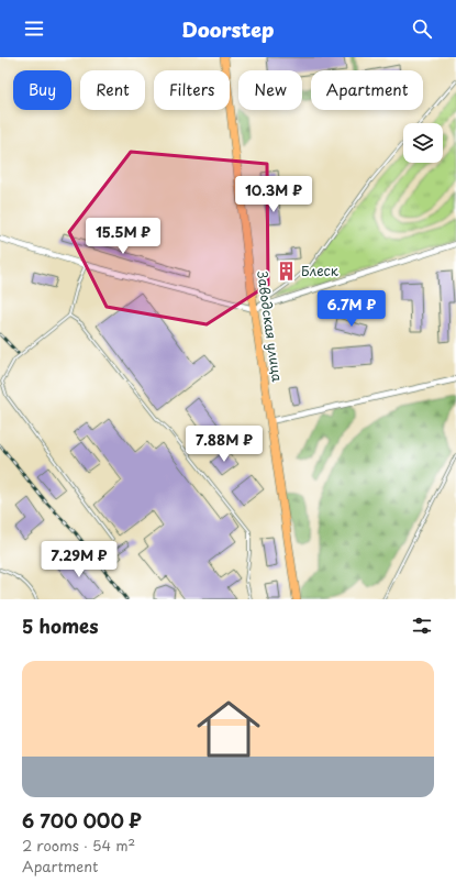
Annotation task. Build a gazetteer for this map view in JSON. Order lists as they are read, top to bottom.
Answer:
{
  "streets": {
    "main road": ["Заводская улица"]
  },
  "places": {
    "building": ["Блеск"]
  },
  "page": {
    "header": "Doorstep",
    "chip": [
      "Buy",
      "Rent",
      "Filters",
      "New",
      "Apartment"
    ],
    "price": [
      "10.3M ₽",
      "15.5M ₽",
      "6.7M ₽",
      "7.88M ₽",
      "7.29M ₽"
    ],
    "heading": "5 homes",
    "list": [
      {
        "name": "6 700 000 ₽",
        "note": "2 rooms · 54 m² · Apartment"
      }
    ]
  }
}
